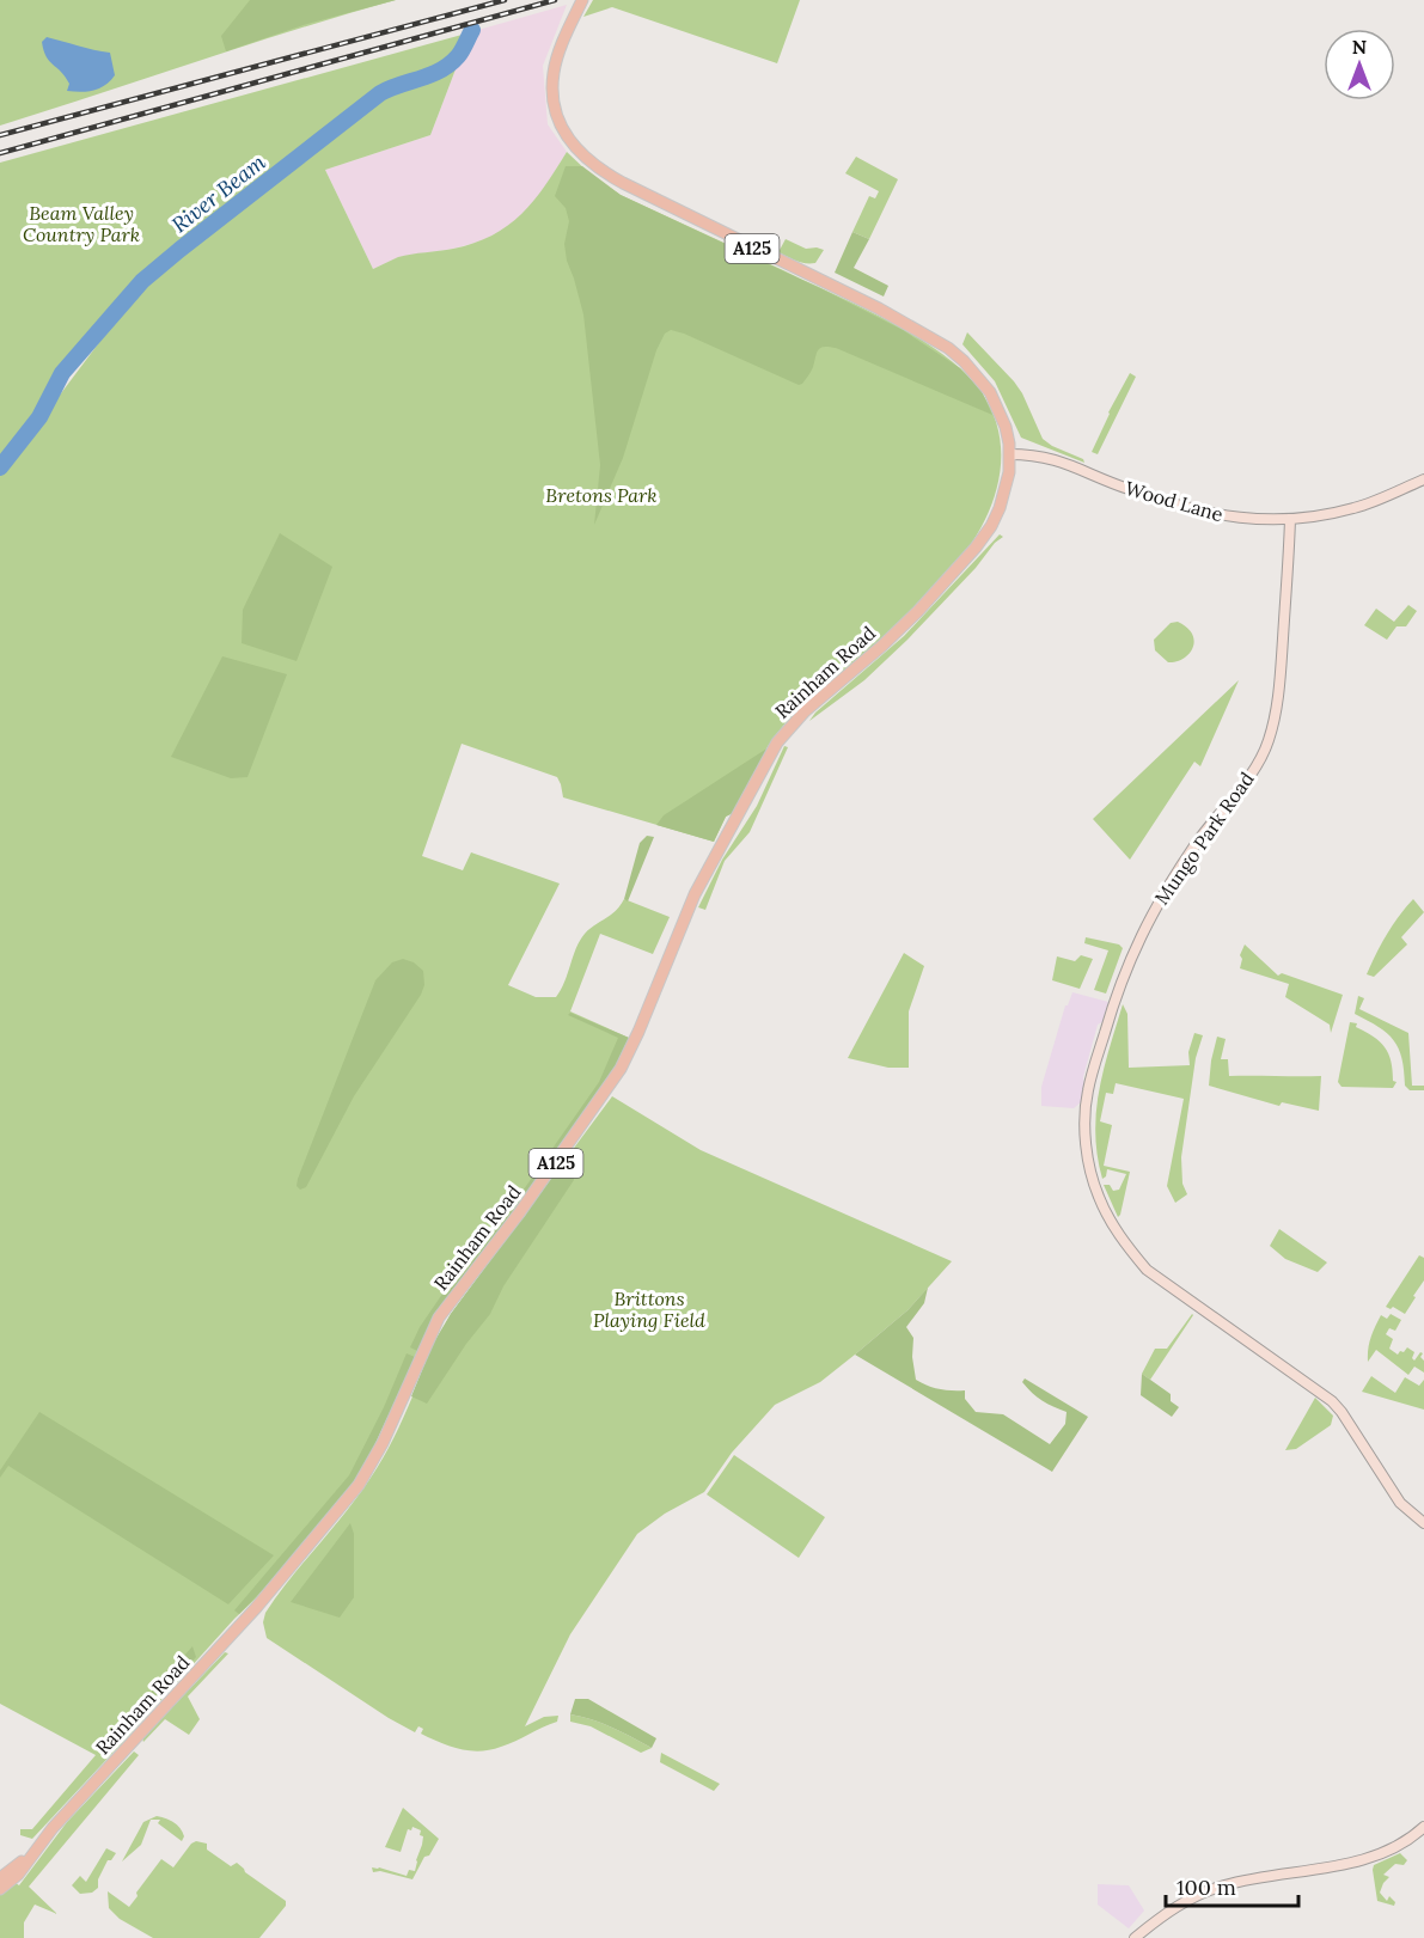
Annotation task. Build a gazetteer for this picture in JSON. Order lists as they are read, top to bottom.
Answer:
{
  "streets": {
    "main road": ["A125", "Rainham Road"],
    "street": ["Wood Lane", "Mungo Park Road"]
  },
  "crossings": [
    ["A125", "Wood Lane"],
    ["A125", "Rainham Road"],
    ["Wood Lane", "Rainham Road"],
    ["Wood Lane", "Mungo Park Road"]
  ],
  "water": ["River Beam"],
  "parks": ["Beam Valley Country Park", "Bretons Park", "Brittons Playing Field"],
  "scale_bar": "100 m",
  "north": "top"
}
